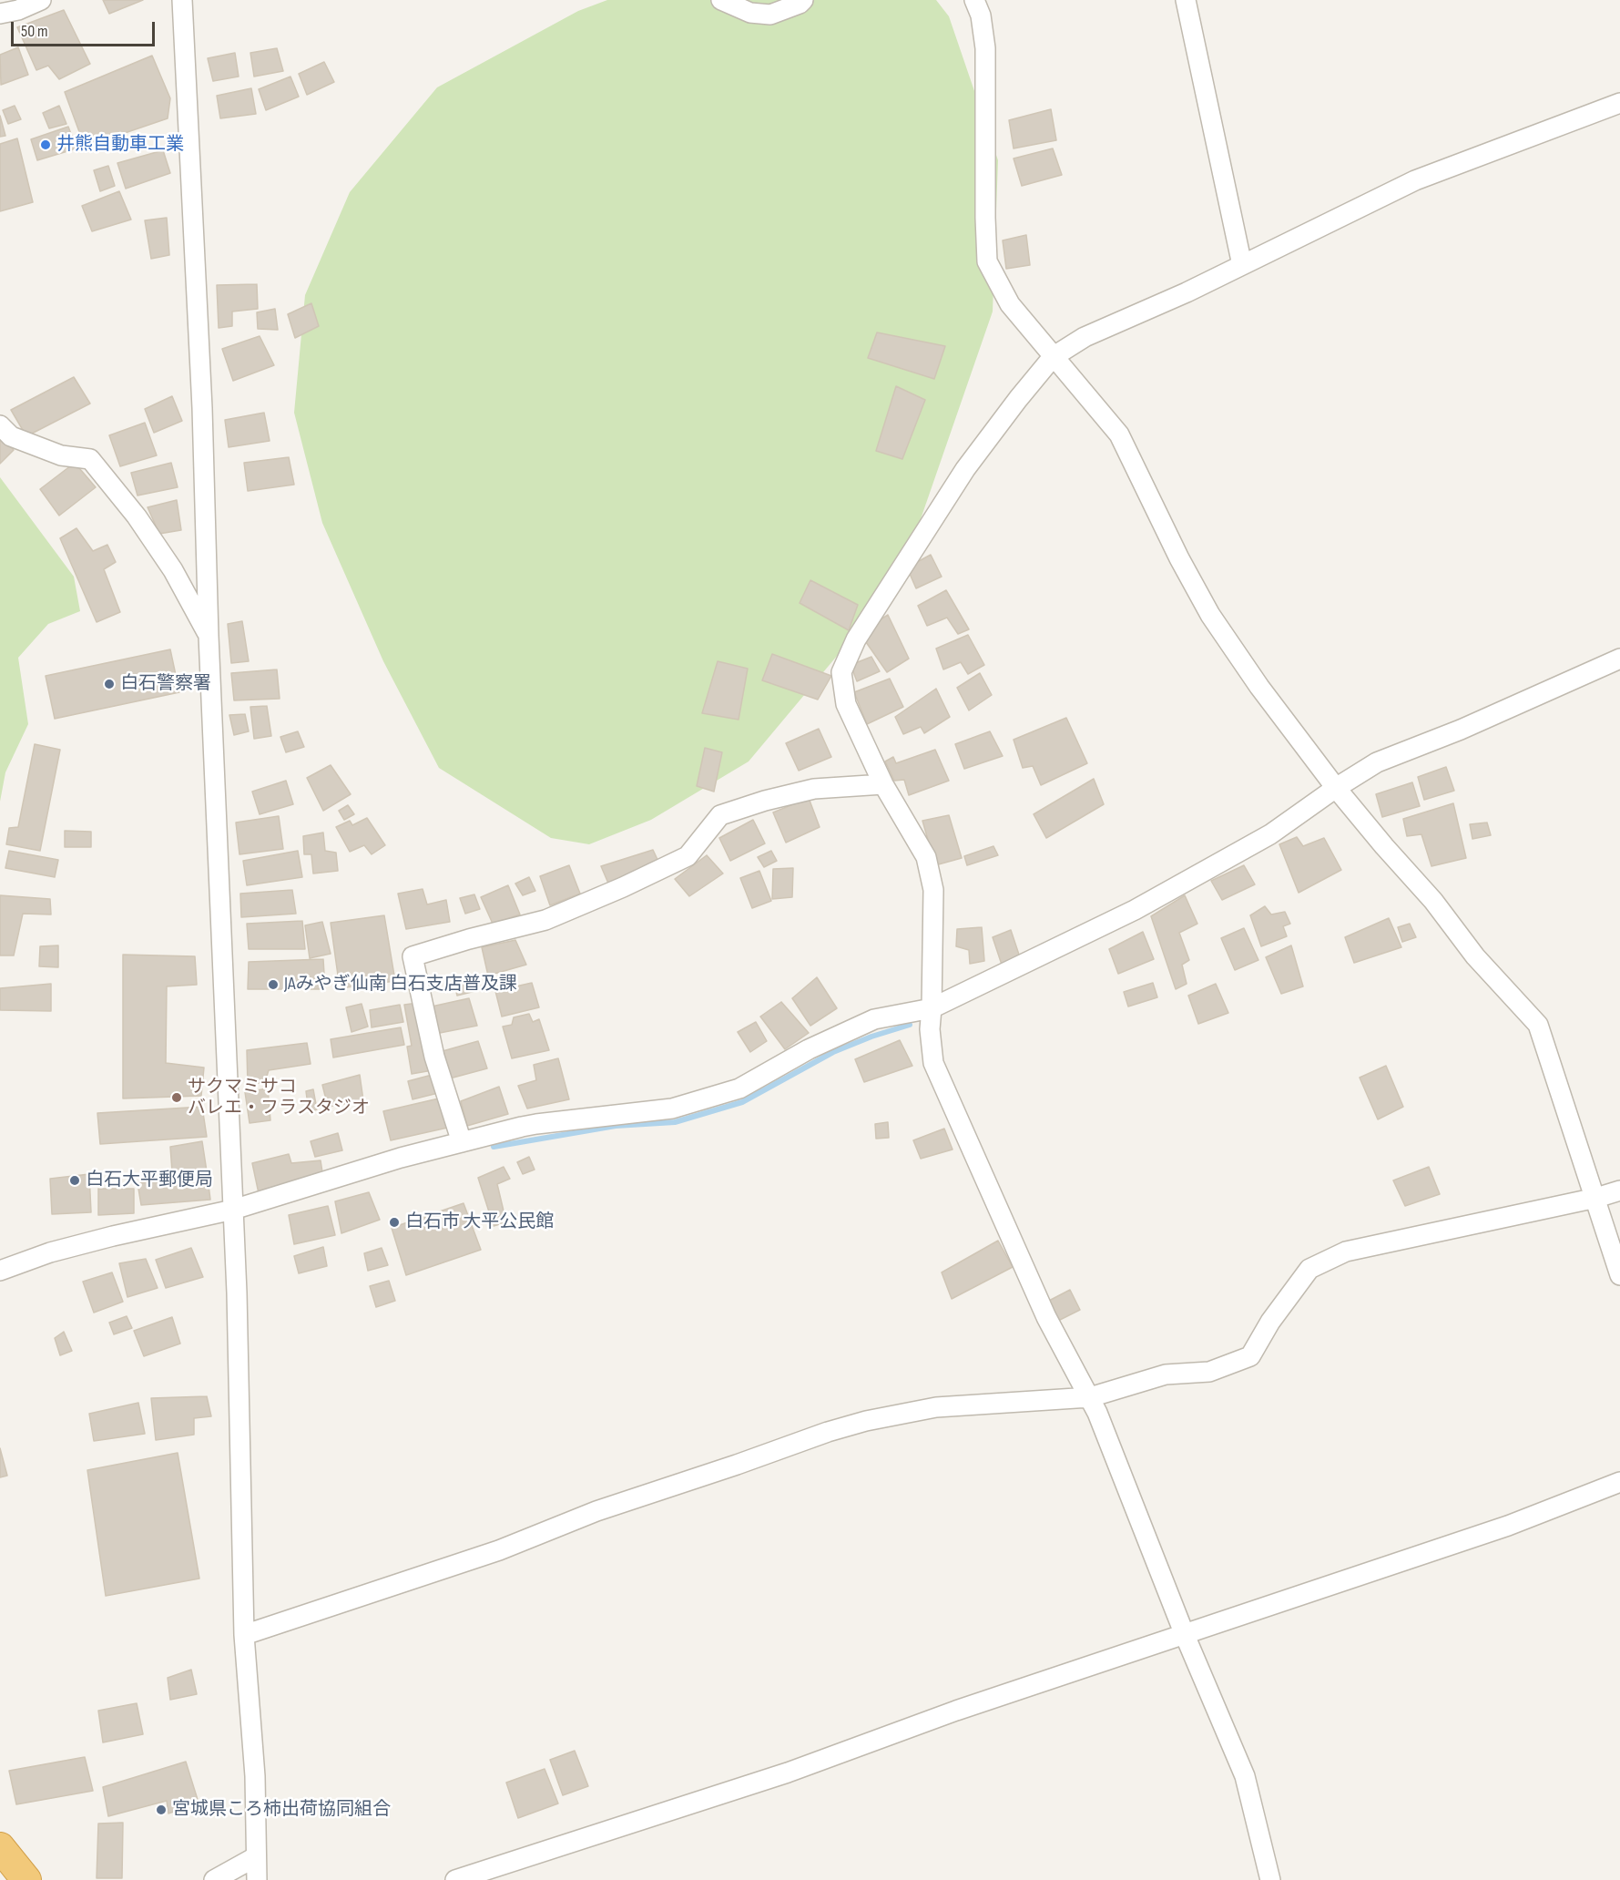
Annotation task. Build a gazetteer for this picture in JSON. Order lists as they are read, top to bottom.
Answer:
{
  "places": [
    "井熊自動車工業",
    "白石警察署",
    "JAみやぎ仙南 白石支店普及課",
    "サクマミサコ バレエ・フラスタジオ",
    "白石大平郵便局",
    "白石市 大平公民館",
    "宮城県ころ柿出荷協同組合"
  ],
  "scale_bar": "50 m"
}
